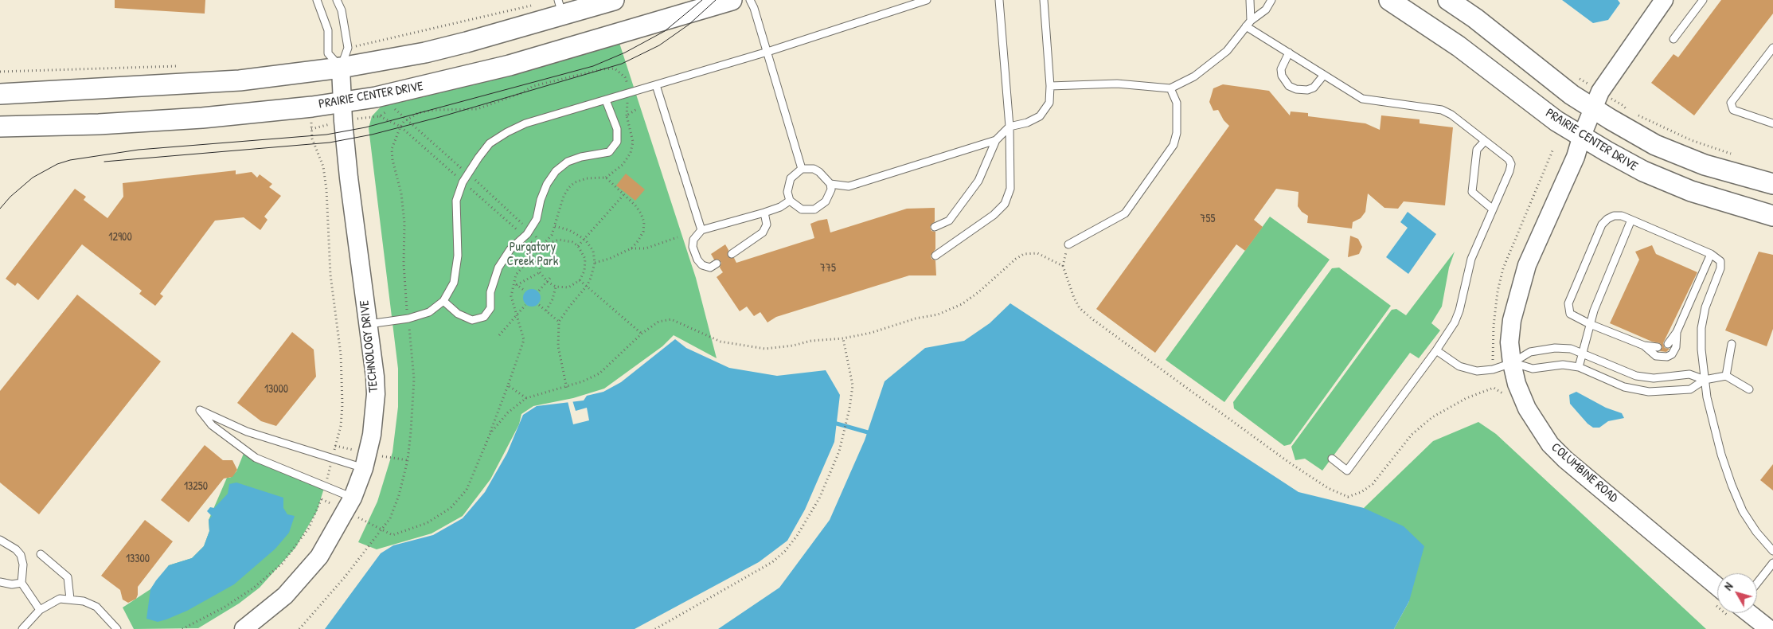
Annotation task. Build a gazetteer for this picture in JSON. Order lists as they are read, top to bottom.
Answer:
{
  "streets": {
    "main road": ["PRAIRIE CENTER DRIVE"],
    "street": ["TECHNOLOGY DRIVE", "COLUMBINE ROAD"]
  },
  "crossings": [
    ["PRAIRIE CENTER DRIVE", "TECHNOLOGY DRIVE"],
    ["PRAIRIE CENTER DRIVE", "COLUMBINE ROAD"]
  ],
  "parks": ["Purgatory Creek Park"],
  "house_numbers": [
    "755",
    "12900",
    "775",
    "13000",
    "13250",
    "13300"
  ],
  "north": "top left"
}
